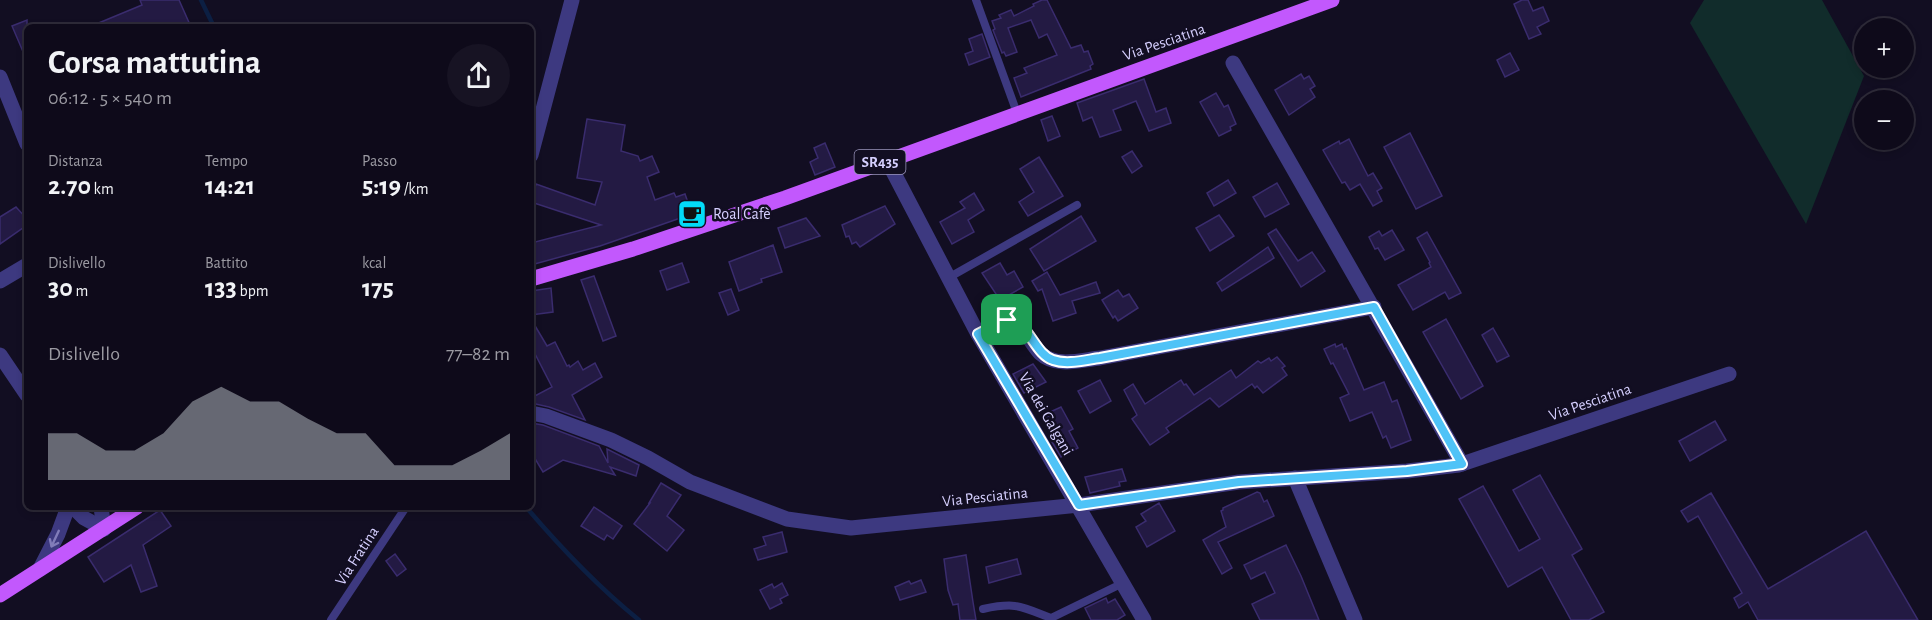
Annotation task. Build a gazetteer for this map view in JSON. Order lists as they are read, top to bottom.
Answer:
{
  "streets": {
    "main road": ["Via Pesciatina", "SR435"],
    "street": ["Via dei Galgani"],
    "lane": ["Via Fratina"]
  },
  "crossings": [
    ["Via Pesciatina", "Via dei Galgani"]
  ],
  "places": {
    "cafe": ["Roal Cafè"]
  },
  "page": {
    "map_buttons": ["+", "−"],
    "heading": ["Corsa mattutina", "06:12 · 5 × 540 m"],
    "stats": [
      ["Distanza", "2.70 km"],
      ["Tempo", "14:21"],
      ["Passo", "5:19 /km"],
      ["Dislivello", "30 m"],
      ["Battito", "133 bpm"],
      ["kcal", "175"]
    ],
    "chart": ["Dislivello", "77–82 m"]
  }
}
